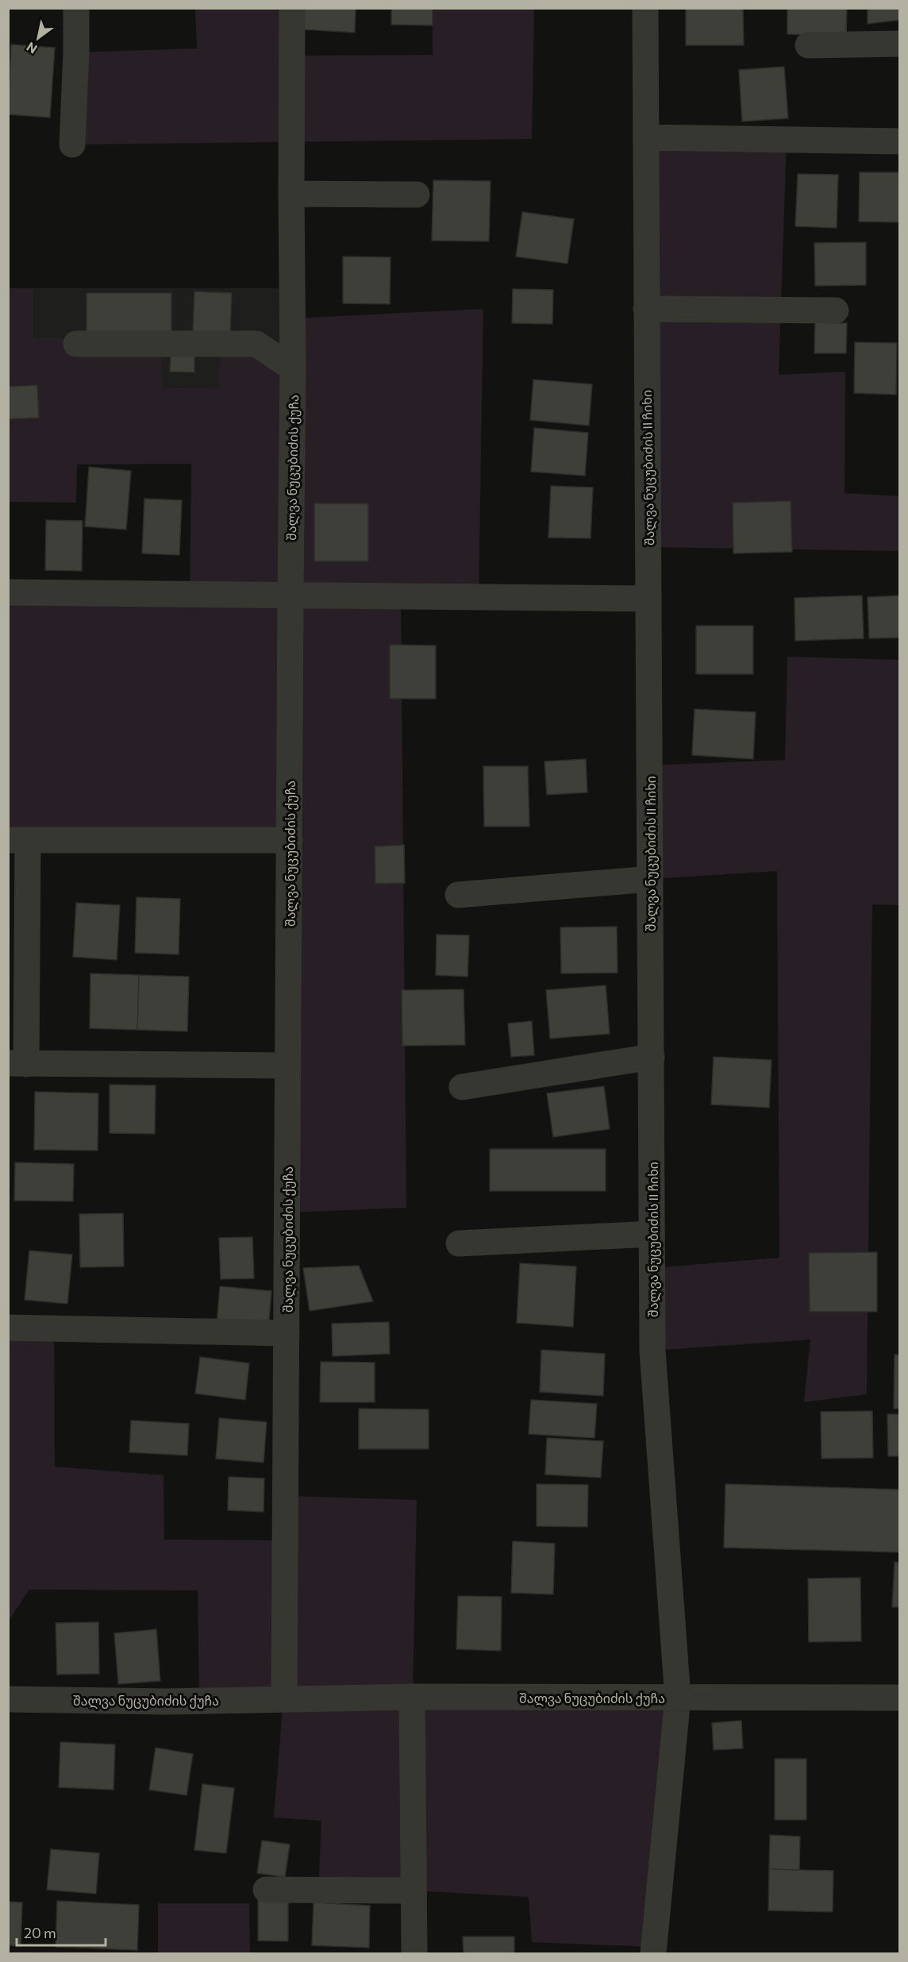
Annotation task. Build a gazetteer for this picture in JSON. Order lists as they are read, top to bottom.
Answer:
{
  "streets": {
    "street": ["შალვა ნუცუბიძის ქუჩა", "შალვა ნუცუბიძის II ჩიხი"]
  },
  "crossings": [
    ["შალვა ნუცუბიძის ქუჩა", "შალვა ნუცუბიძის II ჩიხი"]
  ],
  "scale_bar": "20 m",
  "north": "bottom left"
}
